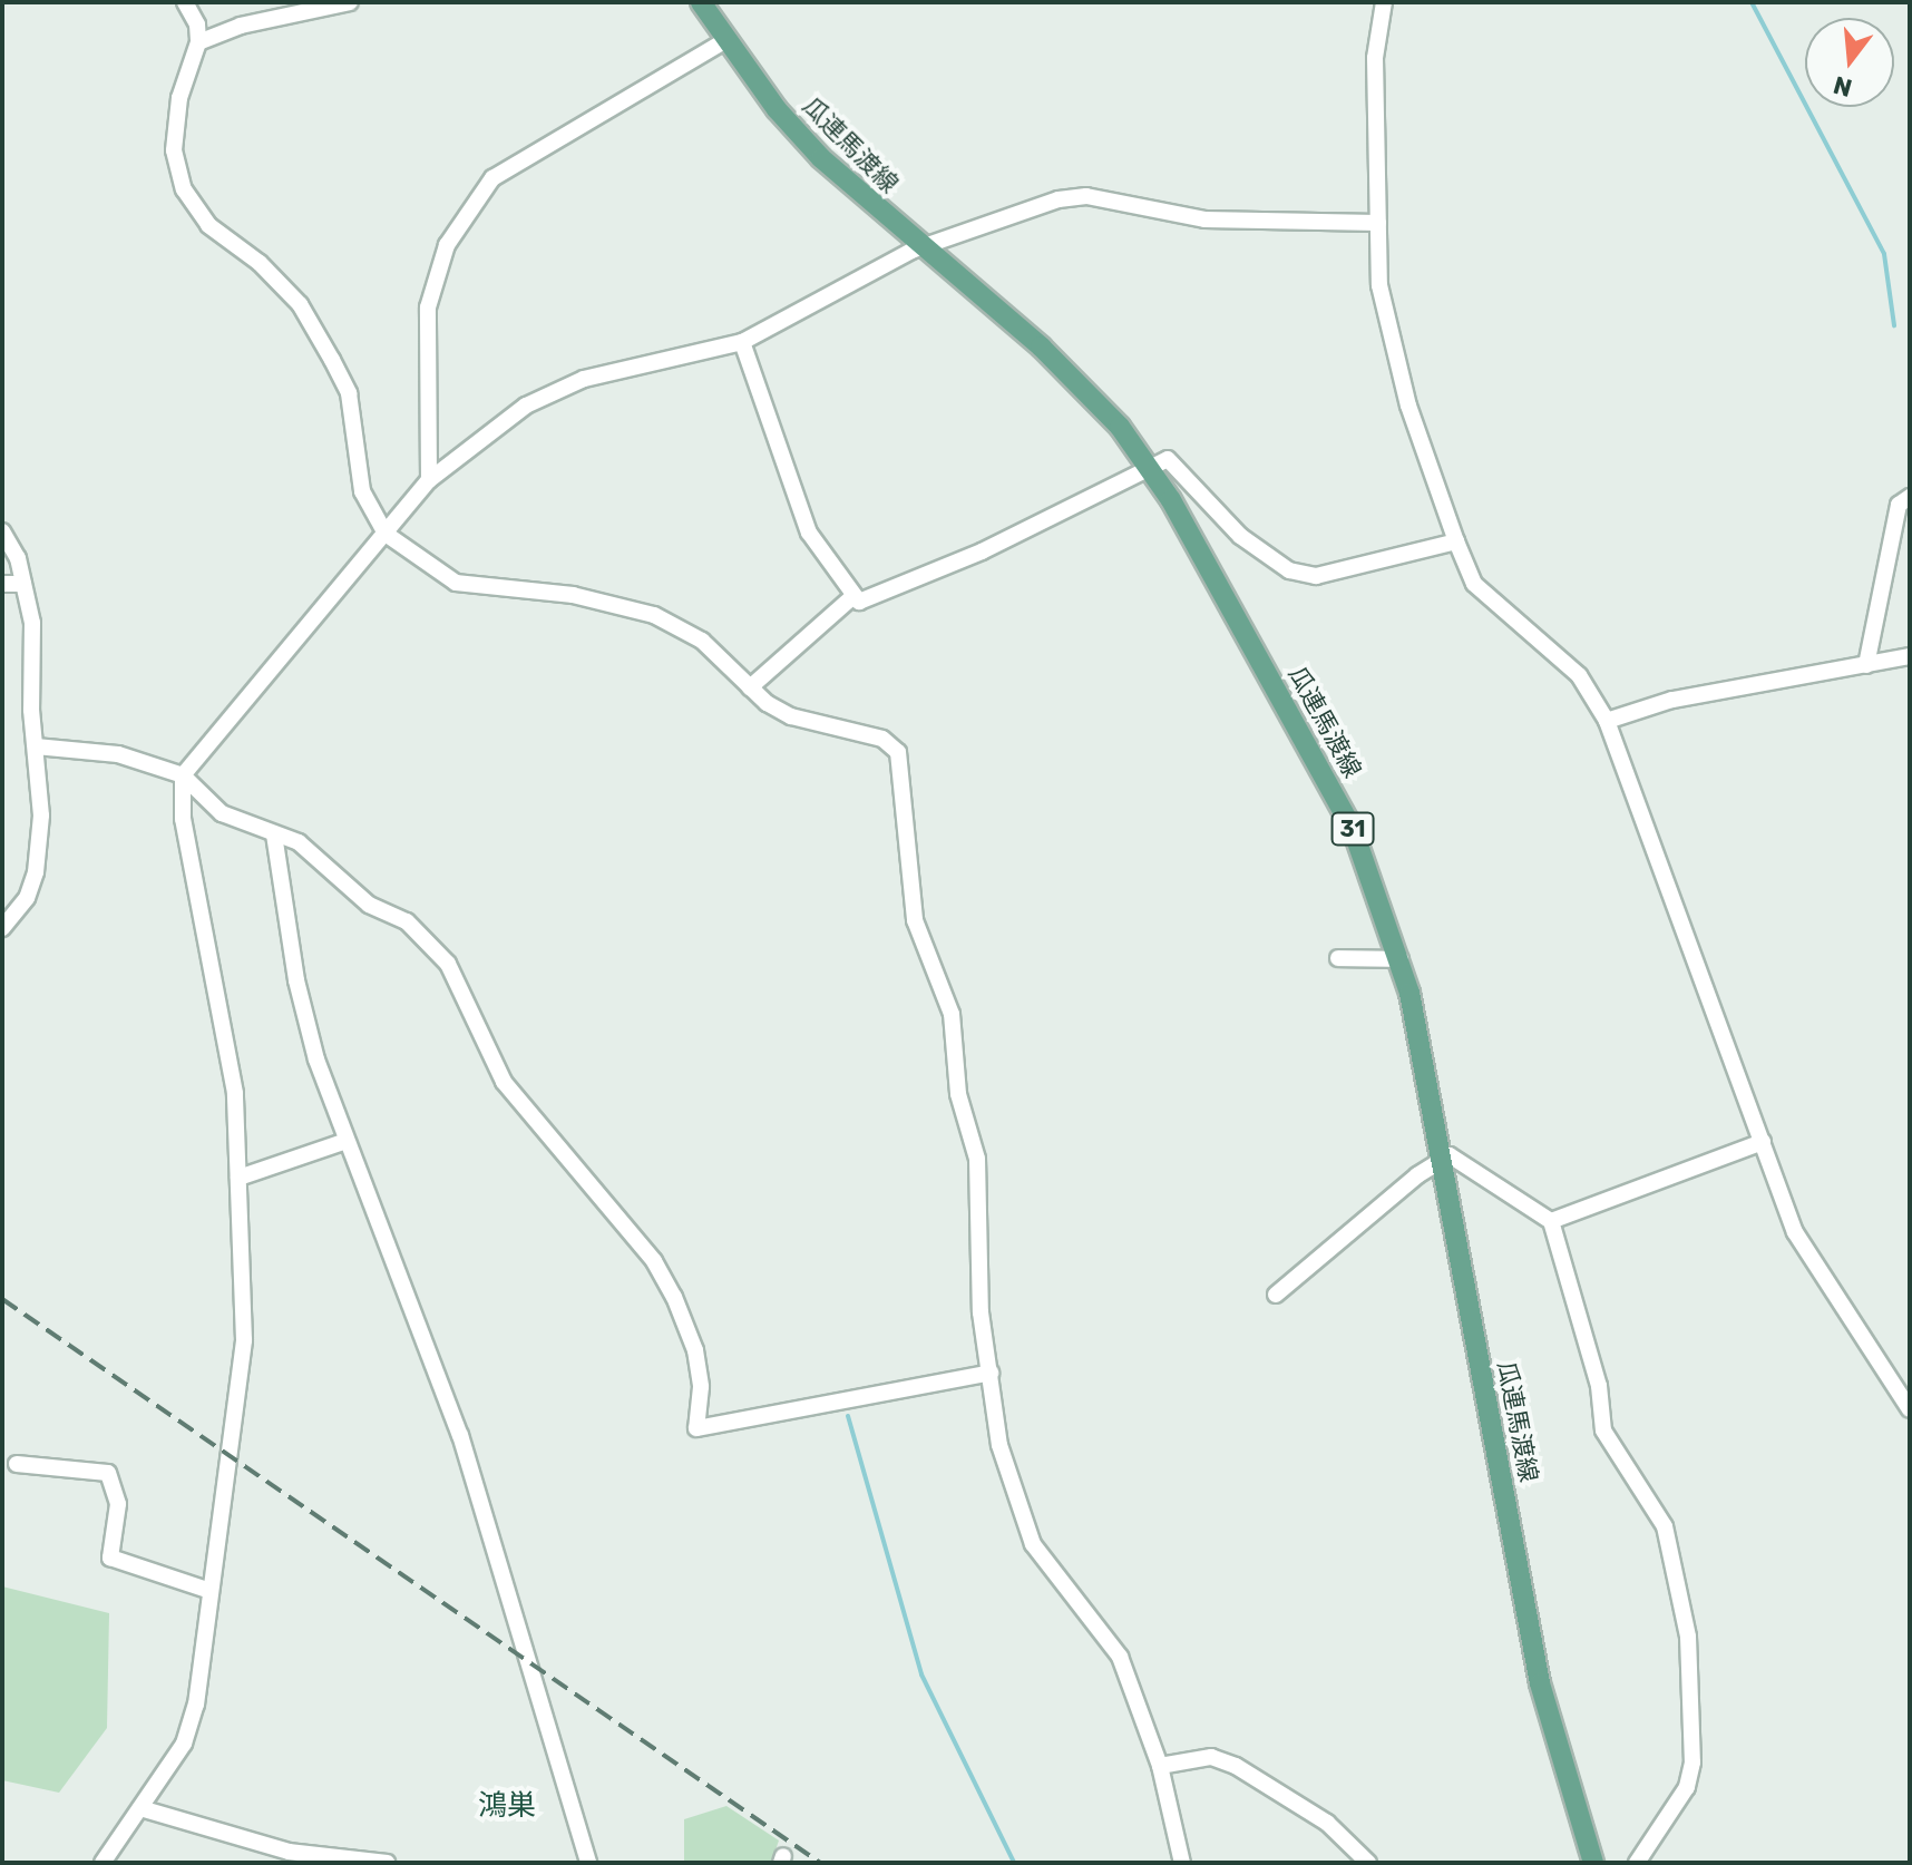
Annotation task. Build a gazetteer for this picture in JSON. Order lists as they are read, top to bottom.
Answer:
{
  "streets": {
    "main road": ["瓜連馬渡線", "31"]
  },
  "districts": ["鴻巣"],
  "north": "bottom"
}
